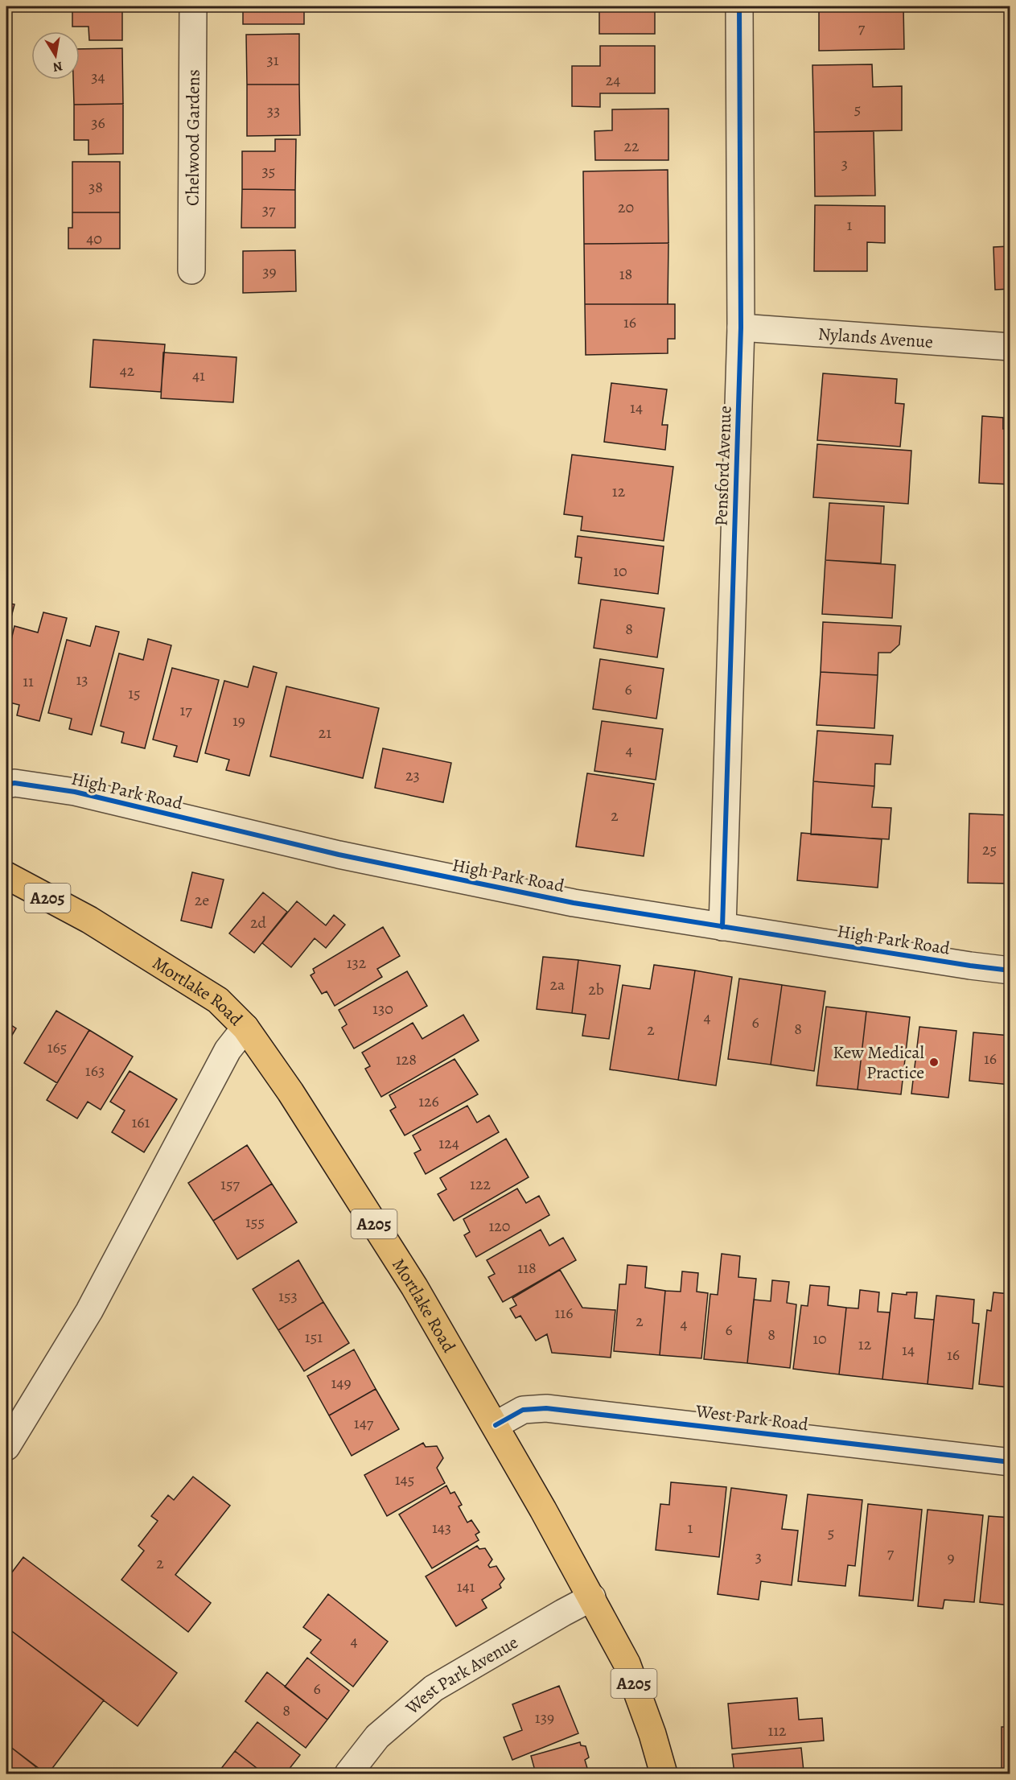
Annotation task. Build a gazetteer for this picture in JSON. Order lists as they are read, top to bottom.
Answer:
{
  "streets": {
    "highway": ["A205", "Mortlake Road"],
    "street": [
      "Chelwood Gardens",
      "Nylands Avenue",
      "Pensford Avenue",
      "High Park Road",
      "West Park Road",
      "West Park Avenue"
    ]
  },
  "crossings": [
    ["Nylands Avenue", "Pensford Avenue"],
    ["Pensford Avenue", "High Park Road"],
    ["Mortlake Road", "West Park Road"],
    ["Mortlake Road", "West Park Avenue"]
  ],
  "places": ["Kew Medical Practice"],
  "house_numbers": [
    "7",
    "31",
    "34",
    "24",
    "5",
    "33",
    "36",
    "22",
    "3",
    "35",
    "38",
    "20",
    "37",
    "1",
    "40",
    "39",
    "18",
    "16",
    "42",
    "41",
    "14",
    "12",
    "10",
    "8",
    "13",
    "11",
    "6",
    "15",
    "17",
    "19",
    "21",
    "4",
    "23",
    "2",
    "25",
    "2e",
    "2d",
    "132",
    "2a",
    "2b",
    "130",
    "4",
    "6",
    "8",
    "2",
    "165",
    "16",
    "128",
    "163",
    "126",
    "161",
    "124",
    "157",
    "122",
    "155",
    "120",
    "118",
    "153",
    "116",
    "2",
    "4",
    "6",
    "8",
    "151",
    "10",
    "12",
    "14",
    "16",
    "149",
    "147",
    "145",
    "143",
    "1",
    "5",
    "7",
    "3",
    "9",
    "2",
    "141",
    "4",
    "6",
    "8",
    "139",
    "112"
  ],
  "north": "bottom"
}
